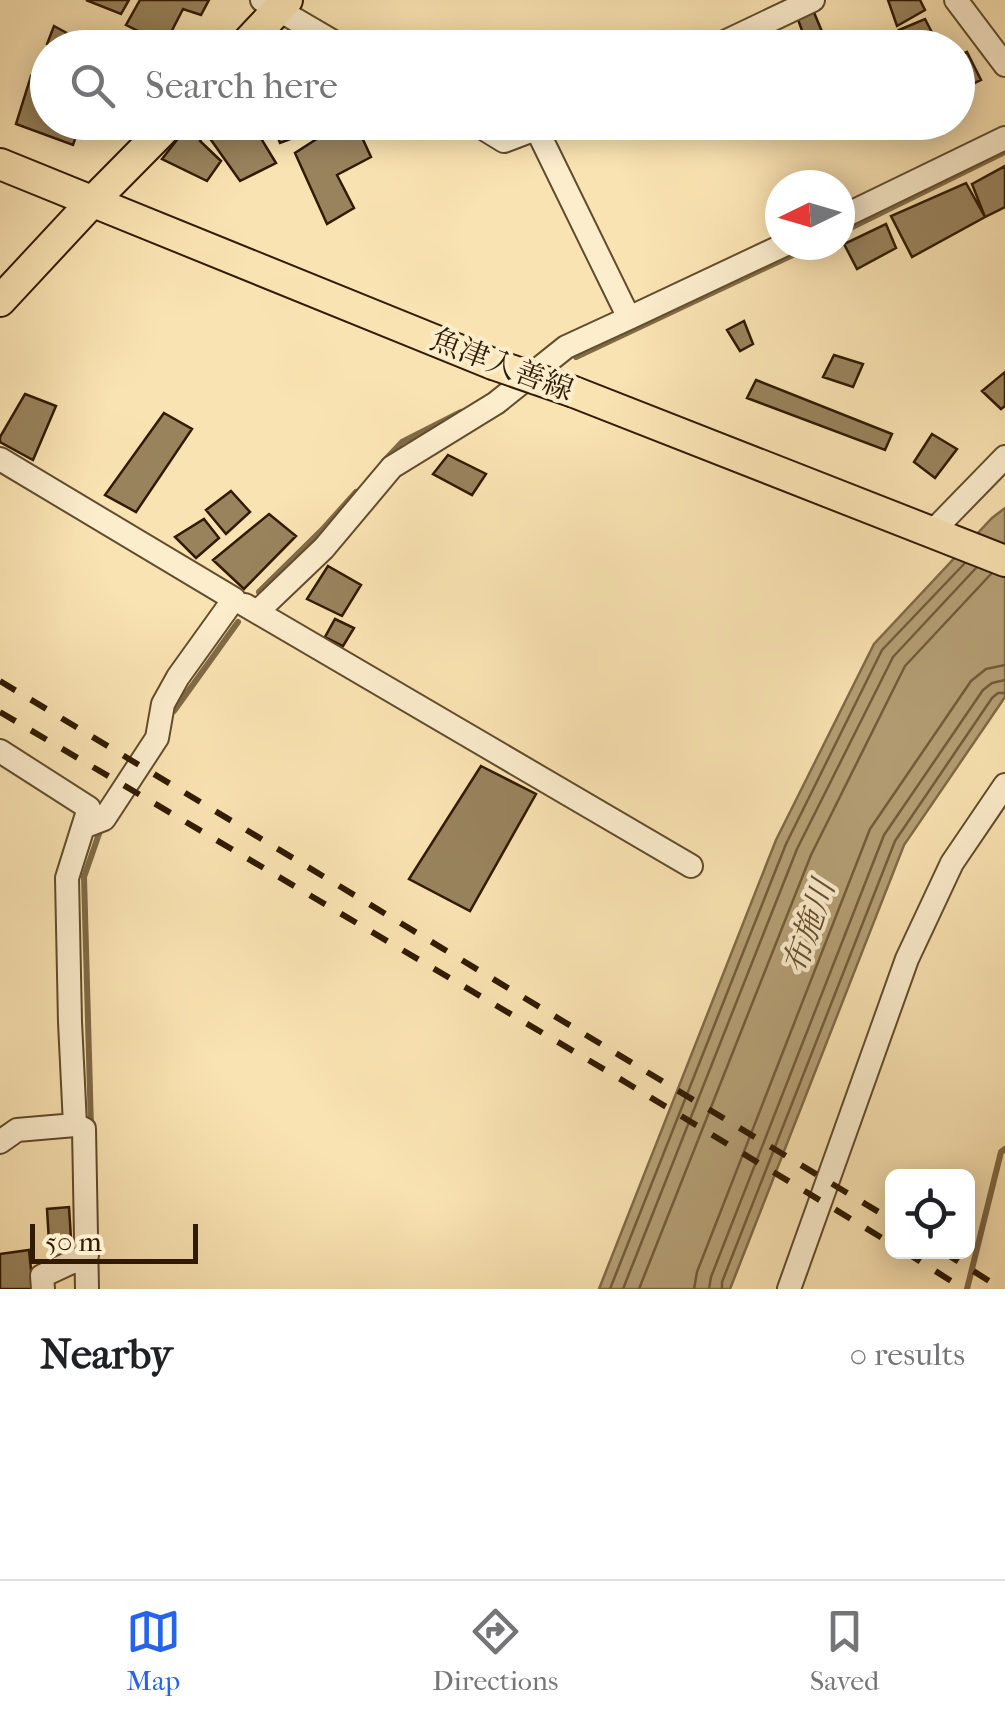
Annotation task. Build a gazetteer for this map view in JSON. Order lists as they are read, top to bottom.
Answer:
{
  "streets": {
    "main road": ["魚津入善線"]
  },
  "water": ["布施川"],
  "scale_bar": "50 m",
  "north": "left",
  "page": {
    "search": "Search here",
    "scale": "50 m",
    "heading": ["Nearby", "0 results"],
    "nav": ["Map", "Directions", "Saved"]
  }
}
